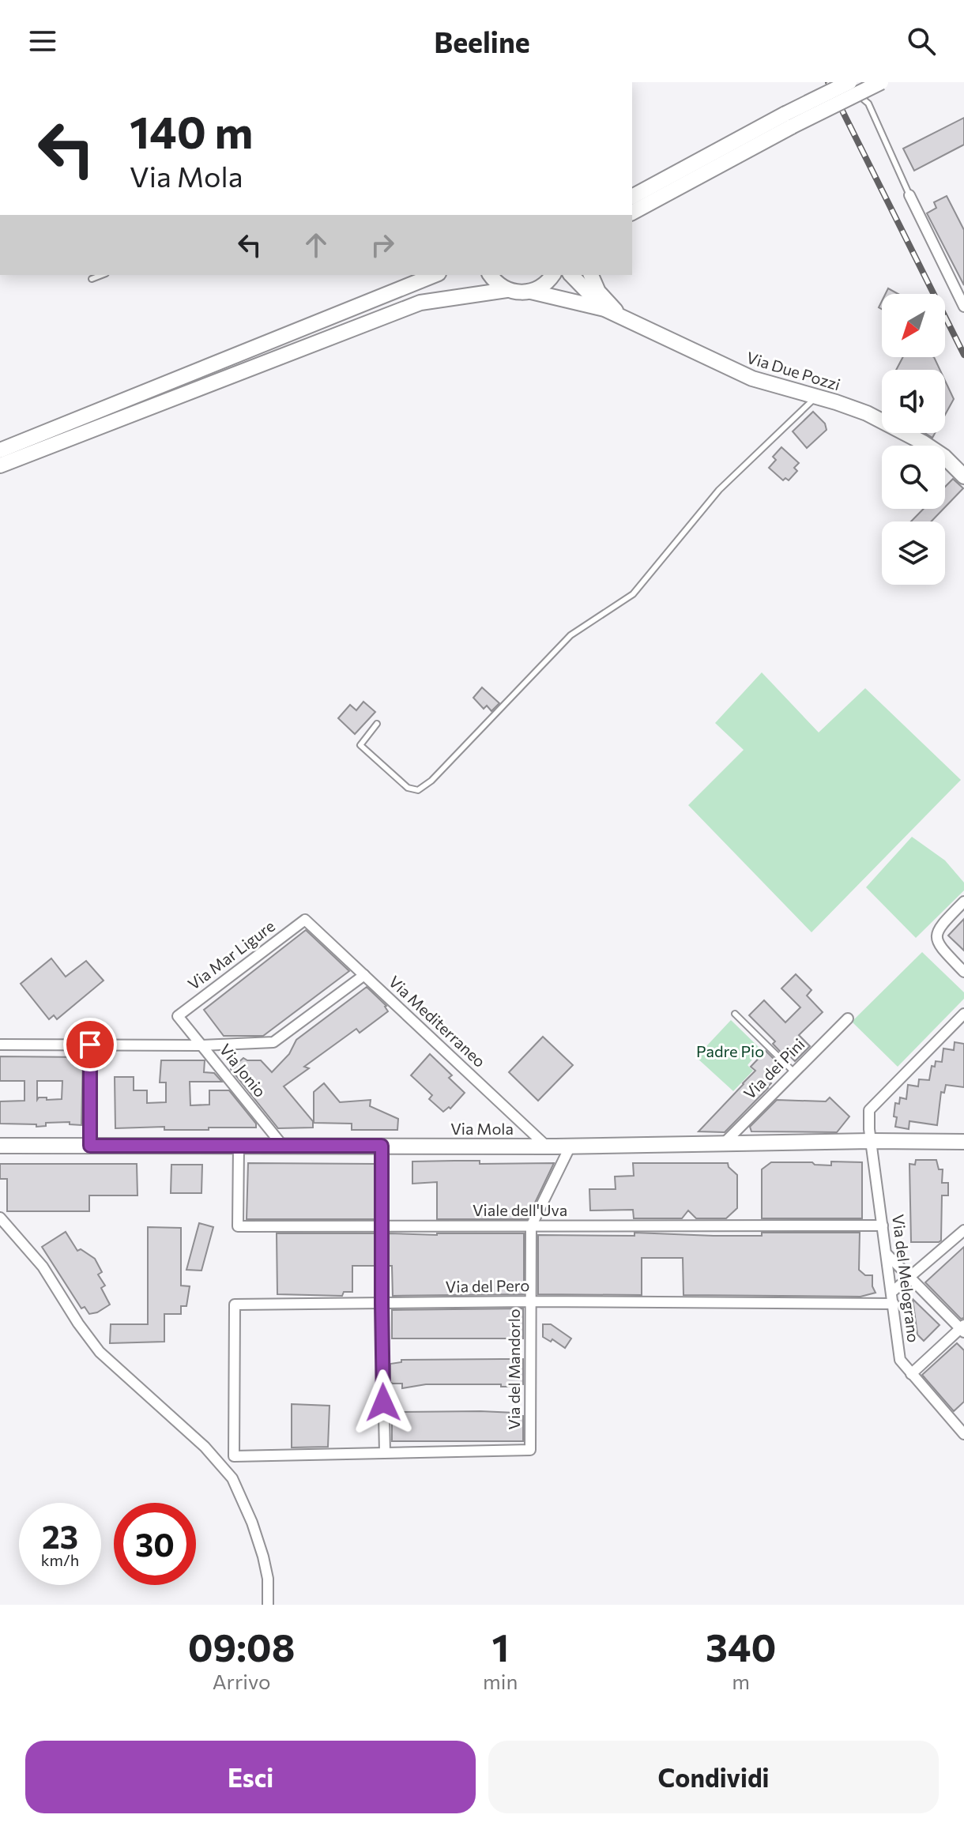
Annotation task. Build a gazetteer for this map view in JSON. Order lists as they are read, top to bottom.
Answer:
{
  "streets": {
    "street": [
      "Via Due Pozzi",
      "Via Mar Ligure",
      "Via Mediterraneo",
      "Via dei Pini",
      "Via Jonio",
      "Via Mola",
      "Viale dell'Uva",
      "Via del Melograno",
      "Via del Pero",
      "Via del Mandorlo"
    ]
  },
  "crossings": [
    ["Via Mar Ligure", "Via Mediterraneo"],
    ["Via Mar Ligure", "Via Jonio"],
    ["Via Mediterraneo", "Via Mola"],
    ["Via dei Pini", "Via Mola"],
    ["Via Jonio", "Via Mola"],
    ["Via Mola", "Viale dell'Uva"],
    ["Via Mola", "Via del Melograno"],
    ["Via Mola", "Via del Mandorlo"],
    ["Viale dell'Uva", "Via del Melograno"],
    ["Viale dell'Uva", "Via del Mandorlo"],
    ["Via del Melograno", "Via del Pero"],
    ["Via del Pero", "Via del Mandorlo"]
  ],
  "parks": ["Padre Pio"],
  "north": "bottom left",
  "page": {
    "header": "Beeline",
    "turn": ["140 m", "Via Mola"],
    "speed": "23 km/h",
    "limit": "30",
    "eta": [
      "09:08",
      "Arrivo",
      "1",
      "min",
      "340",
      "m"
    ],
    "buttons": ["Esci", "Condividi"]
  }
}
